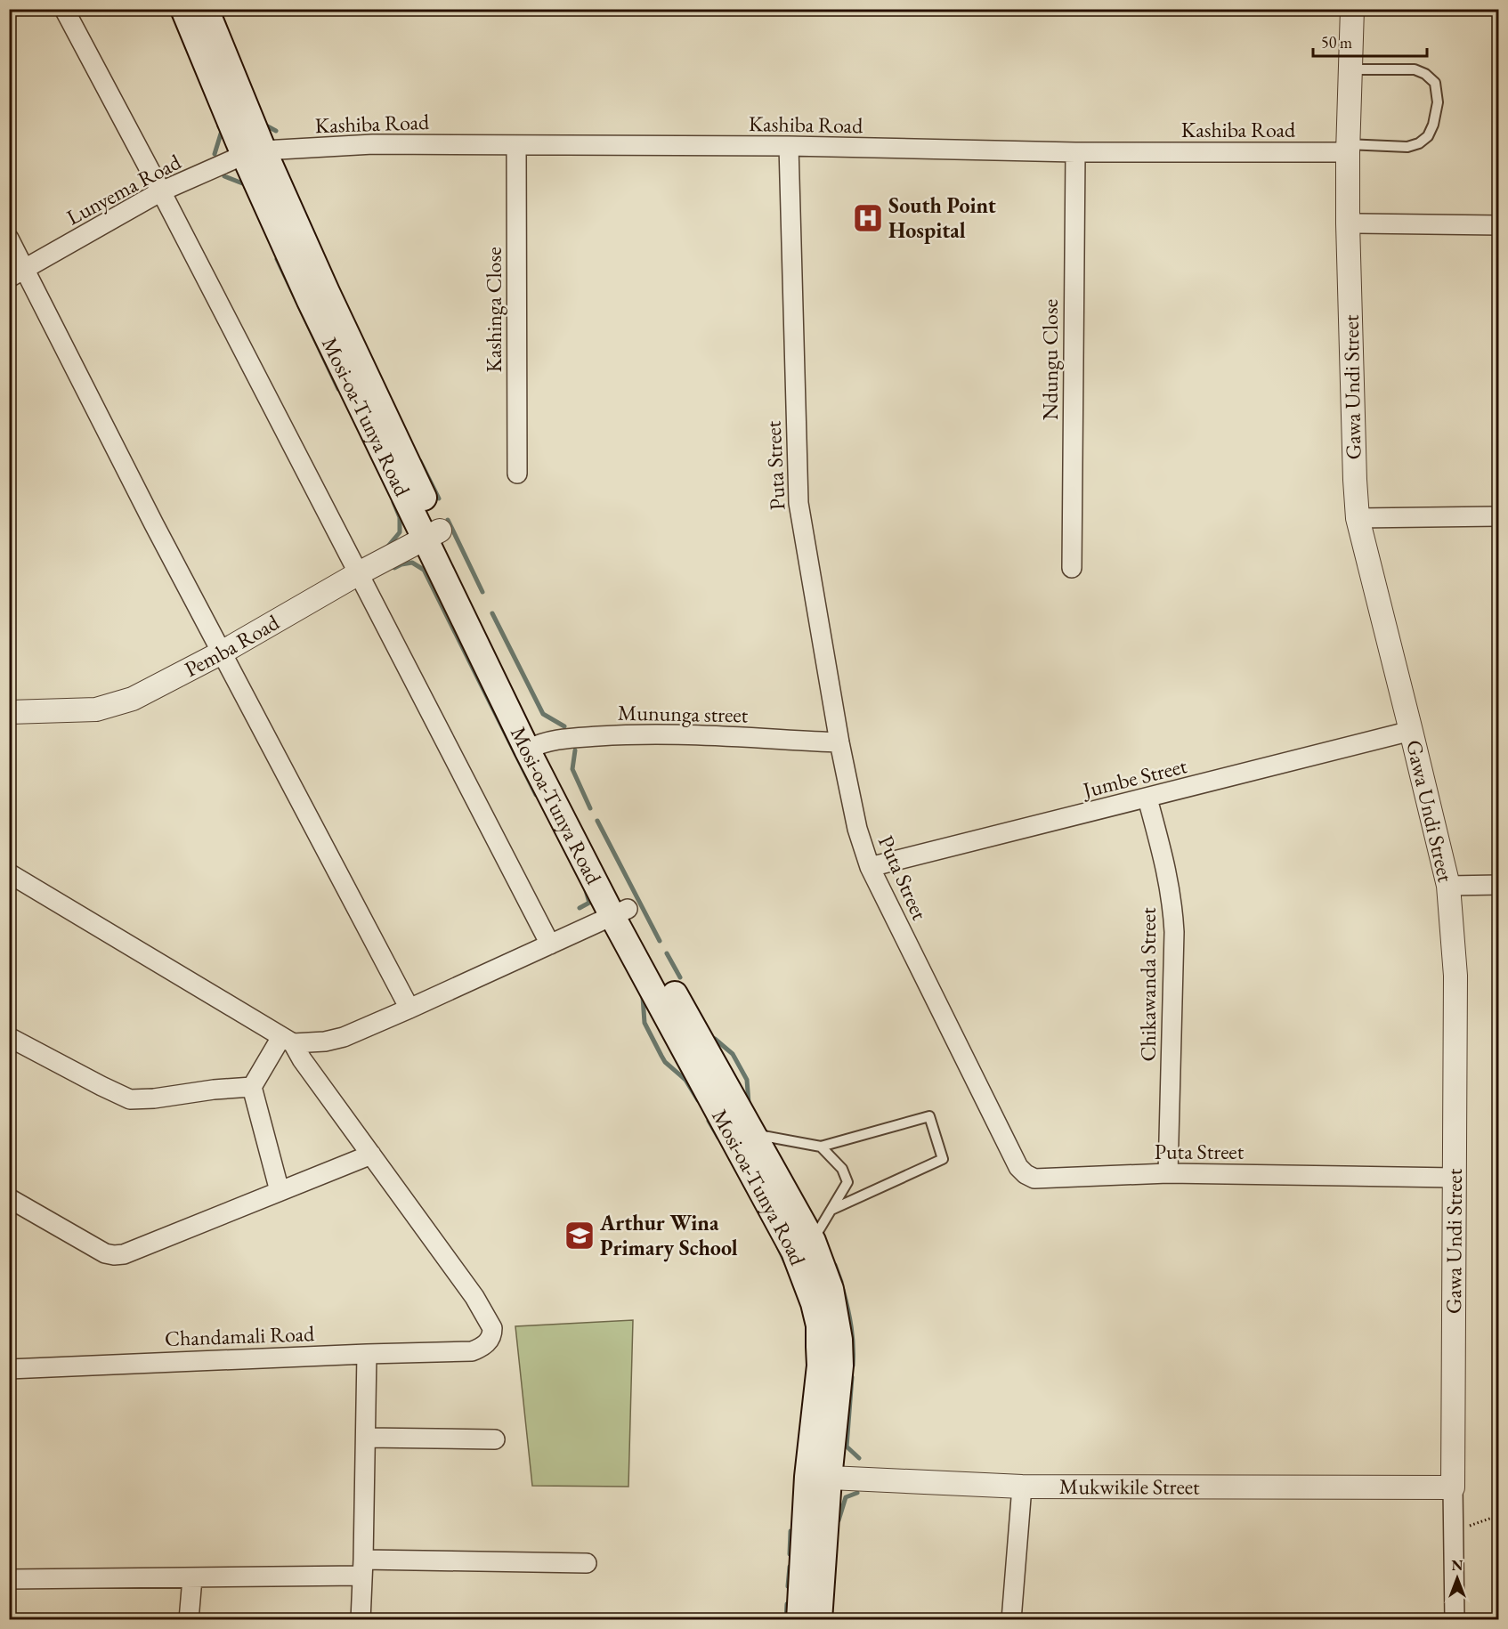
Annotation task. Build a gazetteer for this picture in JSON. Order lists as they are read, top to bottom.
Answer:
{
  "streets": {
    "main road": ["Mosi-oa-Tunya Road"],
    "street": [
      "Kashiba Road",
      "Lunyema Road",
      "Kashinga Close",
      "Ndungu Close",
      "Gawa Undi Street",
      "Puta Street",
      "Pemba Road",
      "Mununga street",
      "Jumbe Street",
      "Chikawanda Street",
      "Chandamali Road",
      "Mukwikile Street"
    ]
  },
  "crossings": [
    ["Kashiba Road", "Lunyema Road"],
    ["Kashiba Road", "Kashinga Close"],
    ["Kashiba Road", "Ndungu Close"],
    ["Kashiba Road", "Gawa Undi Street"],
    ["Kashiba Road", "Mosi-oa-Tunya Road"],
    ["Kashiba Road", "Puta Street"],
    ["Lunyema Road", "Mosi-oa-Tunya Road"],
    ["Gawa Undi Street", "Puta Street"],
    ["Gawa Undi Street", "Jumbe Street"],
    ["Gawa Undi Street", "Mukwikile Street"],
    ["Mosi-oa-Tunya Road", "Pemba Road"],
    ["Mosi-oa-Tunya Road", "Mununga street"],
    ["Mosi-oa-Tunya Road", "Mukwikile Street"],
    ["Puta Street", "Mununga street"],
    ["Puta Street", "Jumbe Street"],
    ["Puta Street", "Chikawanda Street"],
    ["Jumbe Street", "Chikawanda Street"]
  ],
  "places": {
    "hospital": ["South Point Hospital"],
    "school or university": ["Arthur Wina Primary School"]
  },
  "scale_bar": "50 m",
  "north": "top"
}
